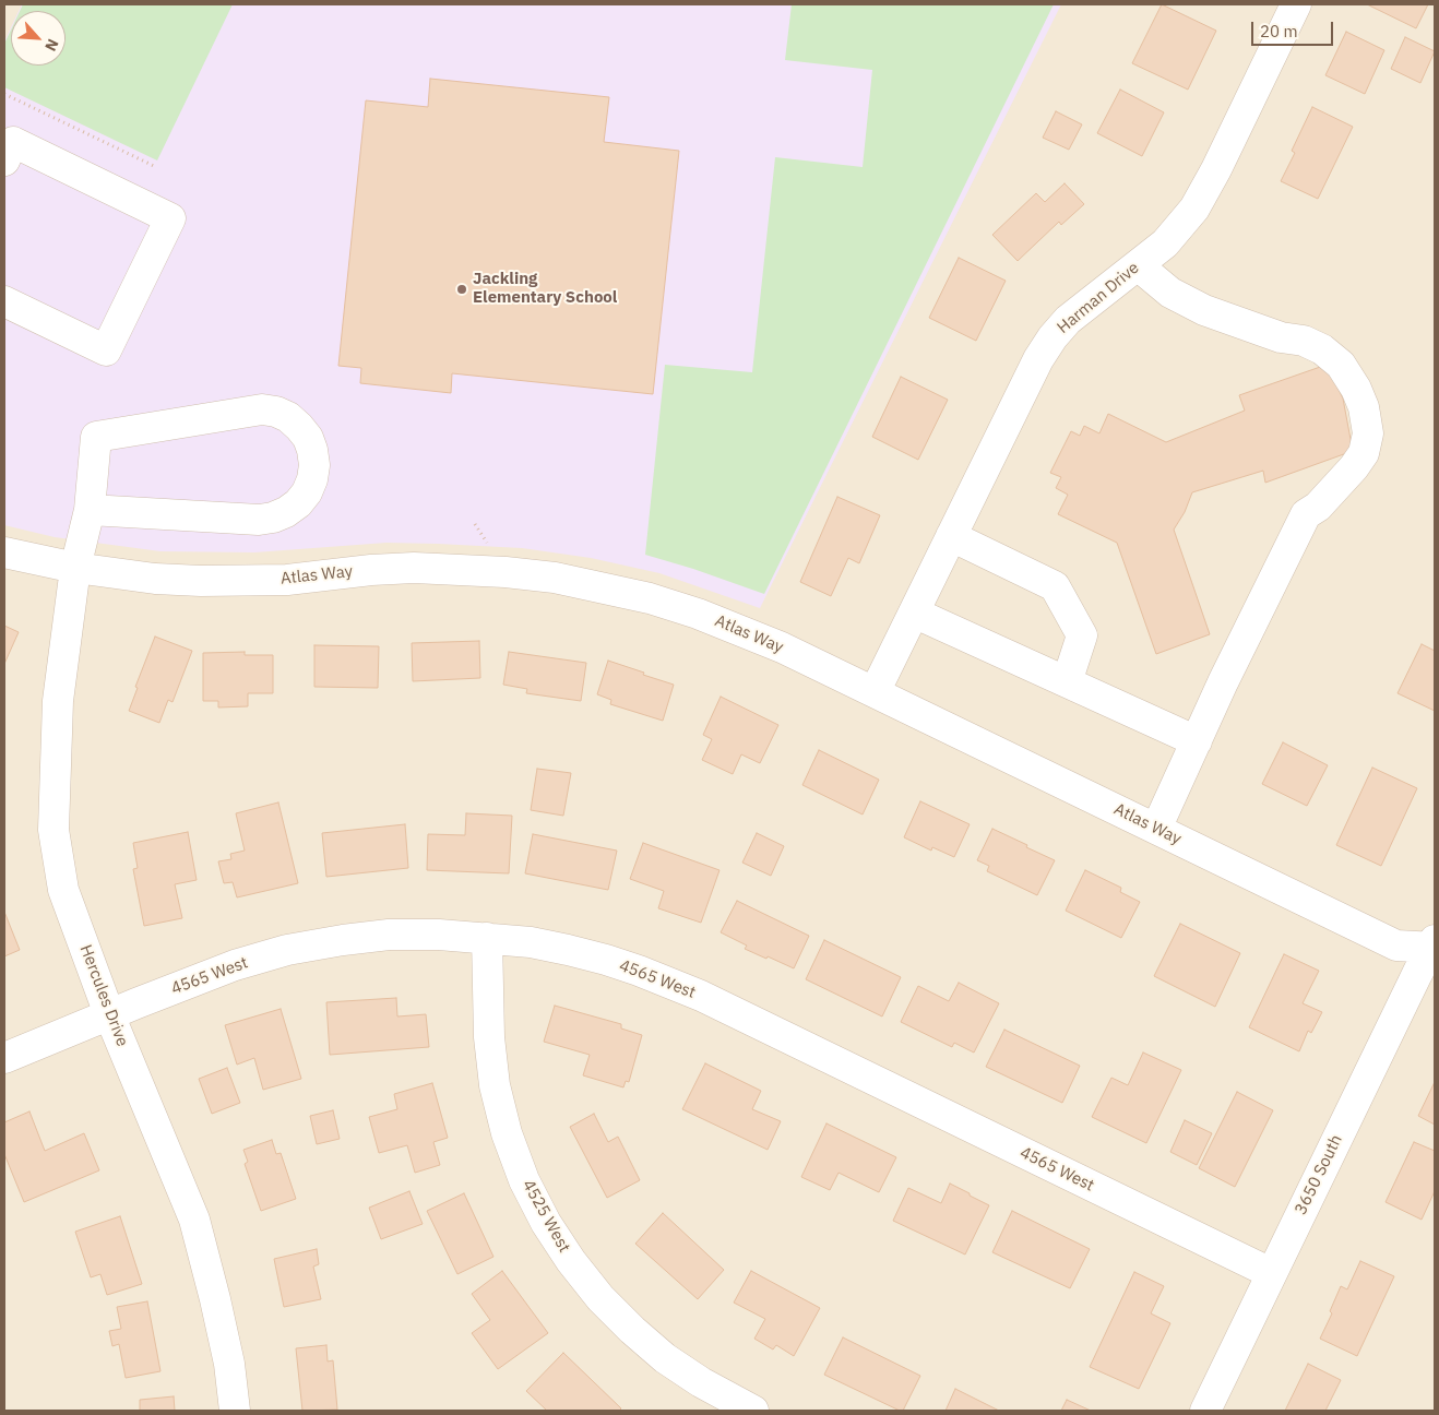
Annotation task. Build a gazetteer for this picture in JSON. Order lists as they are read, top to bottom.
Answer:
{
  "streets": {
    "street": [
      "Harman Drive",
      "Atlas Way",
      "4565 West",
      "Hercules Drive",
      "3650 South",
      "4525 West"
    ]
  },
  "crossings": [
    ["Harman Drive", "Atlas Way"],
    ["Atlas Way", "Hercules Drive"],
    ["Atlas Way", "3650 South"],
    ["4565 West", "Hercules Drive"],
    ["4565 West", "3650 South"],
    ["4565 West", "4525 West"]
  ],
  "places": ["Jackling Elementary School"],
  "scale_bar": "20 m",
  "north": "bottom right"
}
